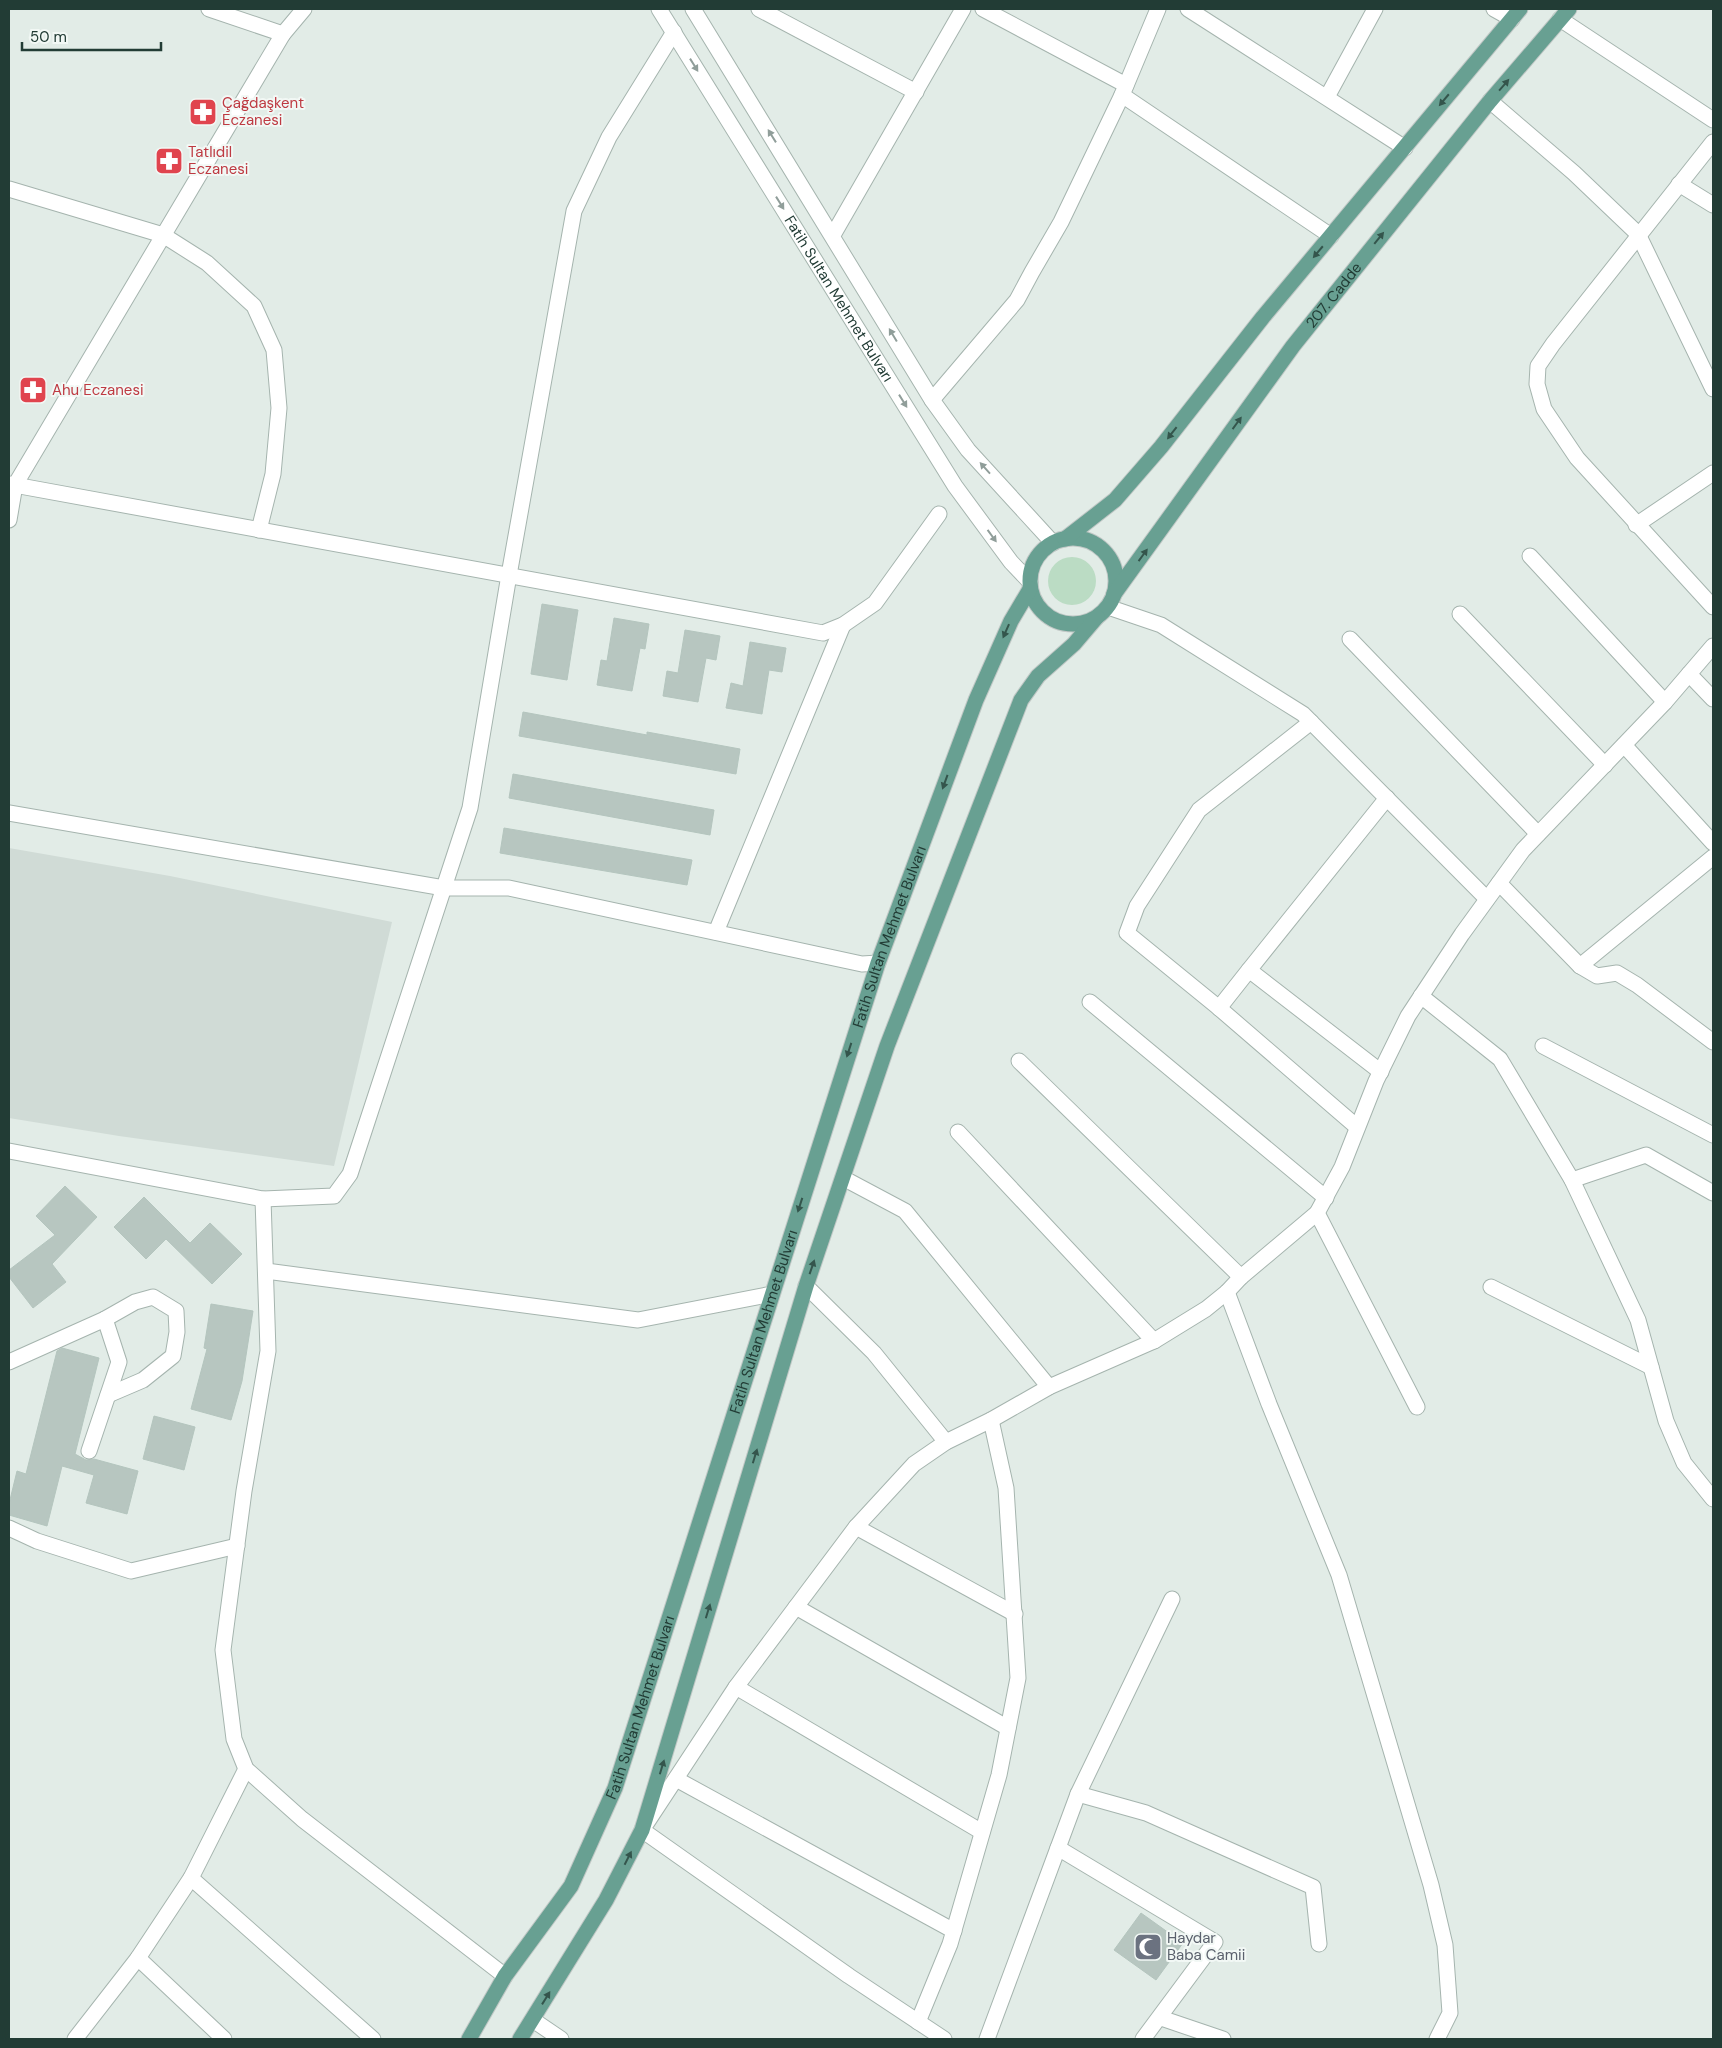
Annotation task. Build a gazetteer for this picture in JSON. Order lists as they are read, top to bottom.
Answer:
{
  "streets": {
    "main road": ["207. Cadde", "Fatih Sultan Mehmet Bulvarı"]
  },
  "crossings": [
    ["207. Cadde", "Fatih Sultan Mehmet Bulvarı"]
  ],
  "places": {
    "pharmacy": ["Çağdaşkent Eczanesi", "Tatlıdil Eczanesi", "Ahu Eczanesi"],
    "mosque": ["Haydar Baba Camii"]
  },
  "scale_bar": "50 m"
}
